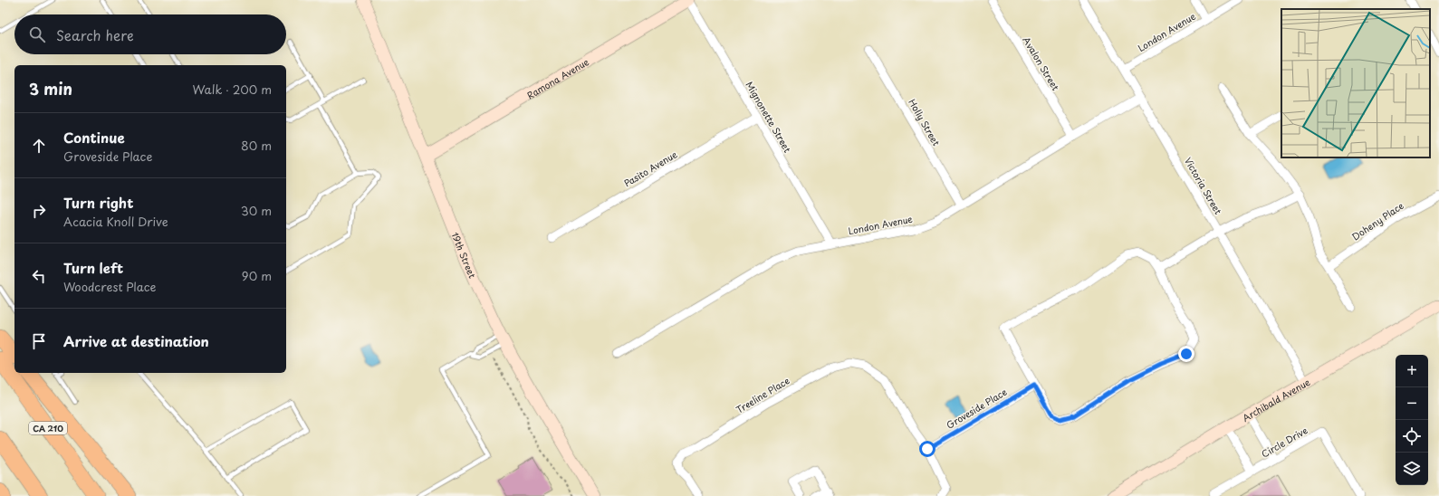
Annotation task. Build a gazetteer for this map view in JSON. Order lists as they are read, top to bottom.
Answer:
{
  "streets": {
    "highway": ["CA 210"],
    "main road": ["Ramona Avenue", "19th Street", "Archibald Avenue"],
    "street": [
      "London Avenue",
      "Avalon Street",
      "Mignonette Street",
      "Holly Street",
      "Pasito Avenue",
      "Victoria Street",
      "Doheny Place",
      "Treeline Place",
      "Groveside Place",
      "Circle Drive"
    ]
  },
  "crossings": [
    ["London Avenue", "Avalon Street"],
    ["London Avenue", "Mignonette Street"],
    ["London Avenue", "Holly Street"],
    ["London Avenue", "Victoria Street"],
    ["Ramona Avenue", "Mignonette Street"],
    ["Ramona Avenue", "19th Street"],
    ["Mignonette Street", "Pasito Avenue"],
    ["Victoria Street", "Archibald Avenue"],
    ["Treeline Place", "Groveside Place"]
  ],
  "page": {
    "search": "Search here",
    "heading": ["3 min", "Walk · 200 m"],
    "list": [
      ["Continue", "Groveside Place", "80 m"],
      ["Turn right", "Acacia Knoll Drive", "30 m"],
      ["Turn left", "Woodcrest Place", "90 m"],
      "Arrive at destination"
    ],
    "map_buttons": ["+", "−"]
  }
}
